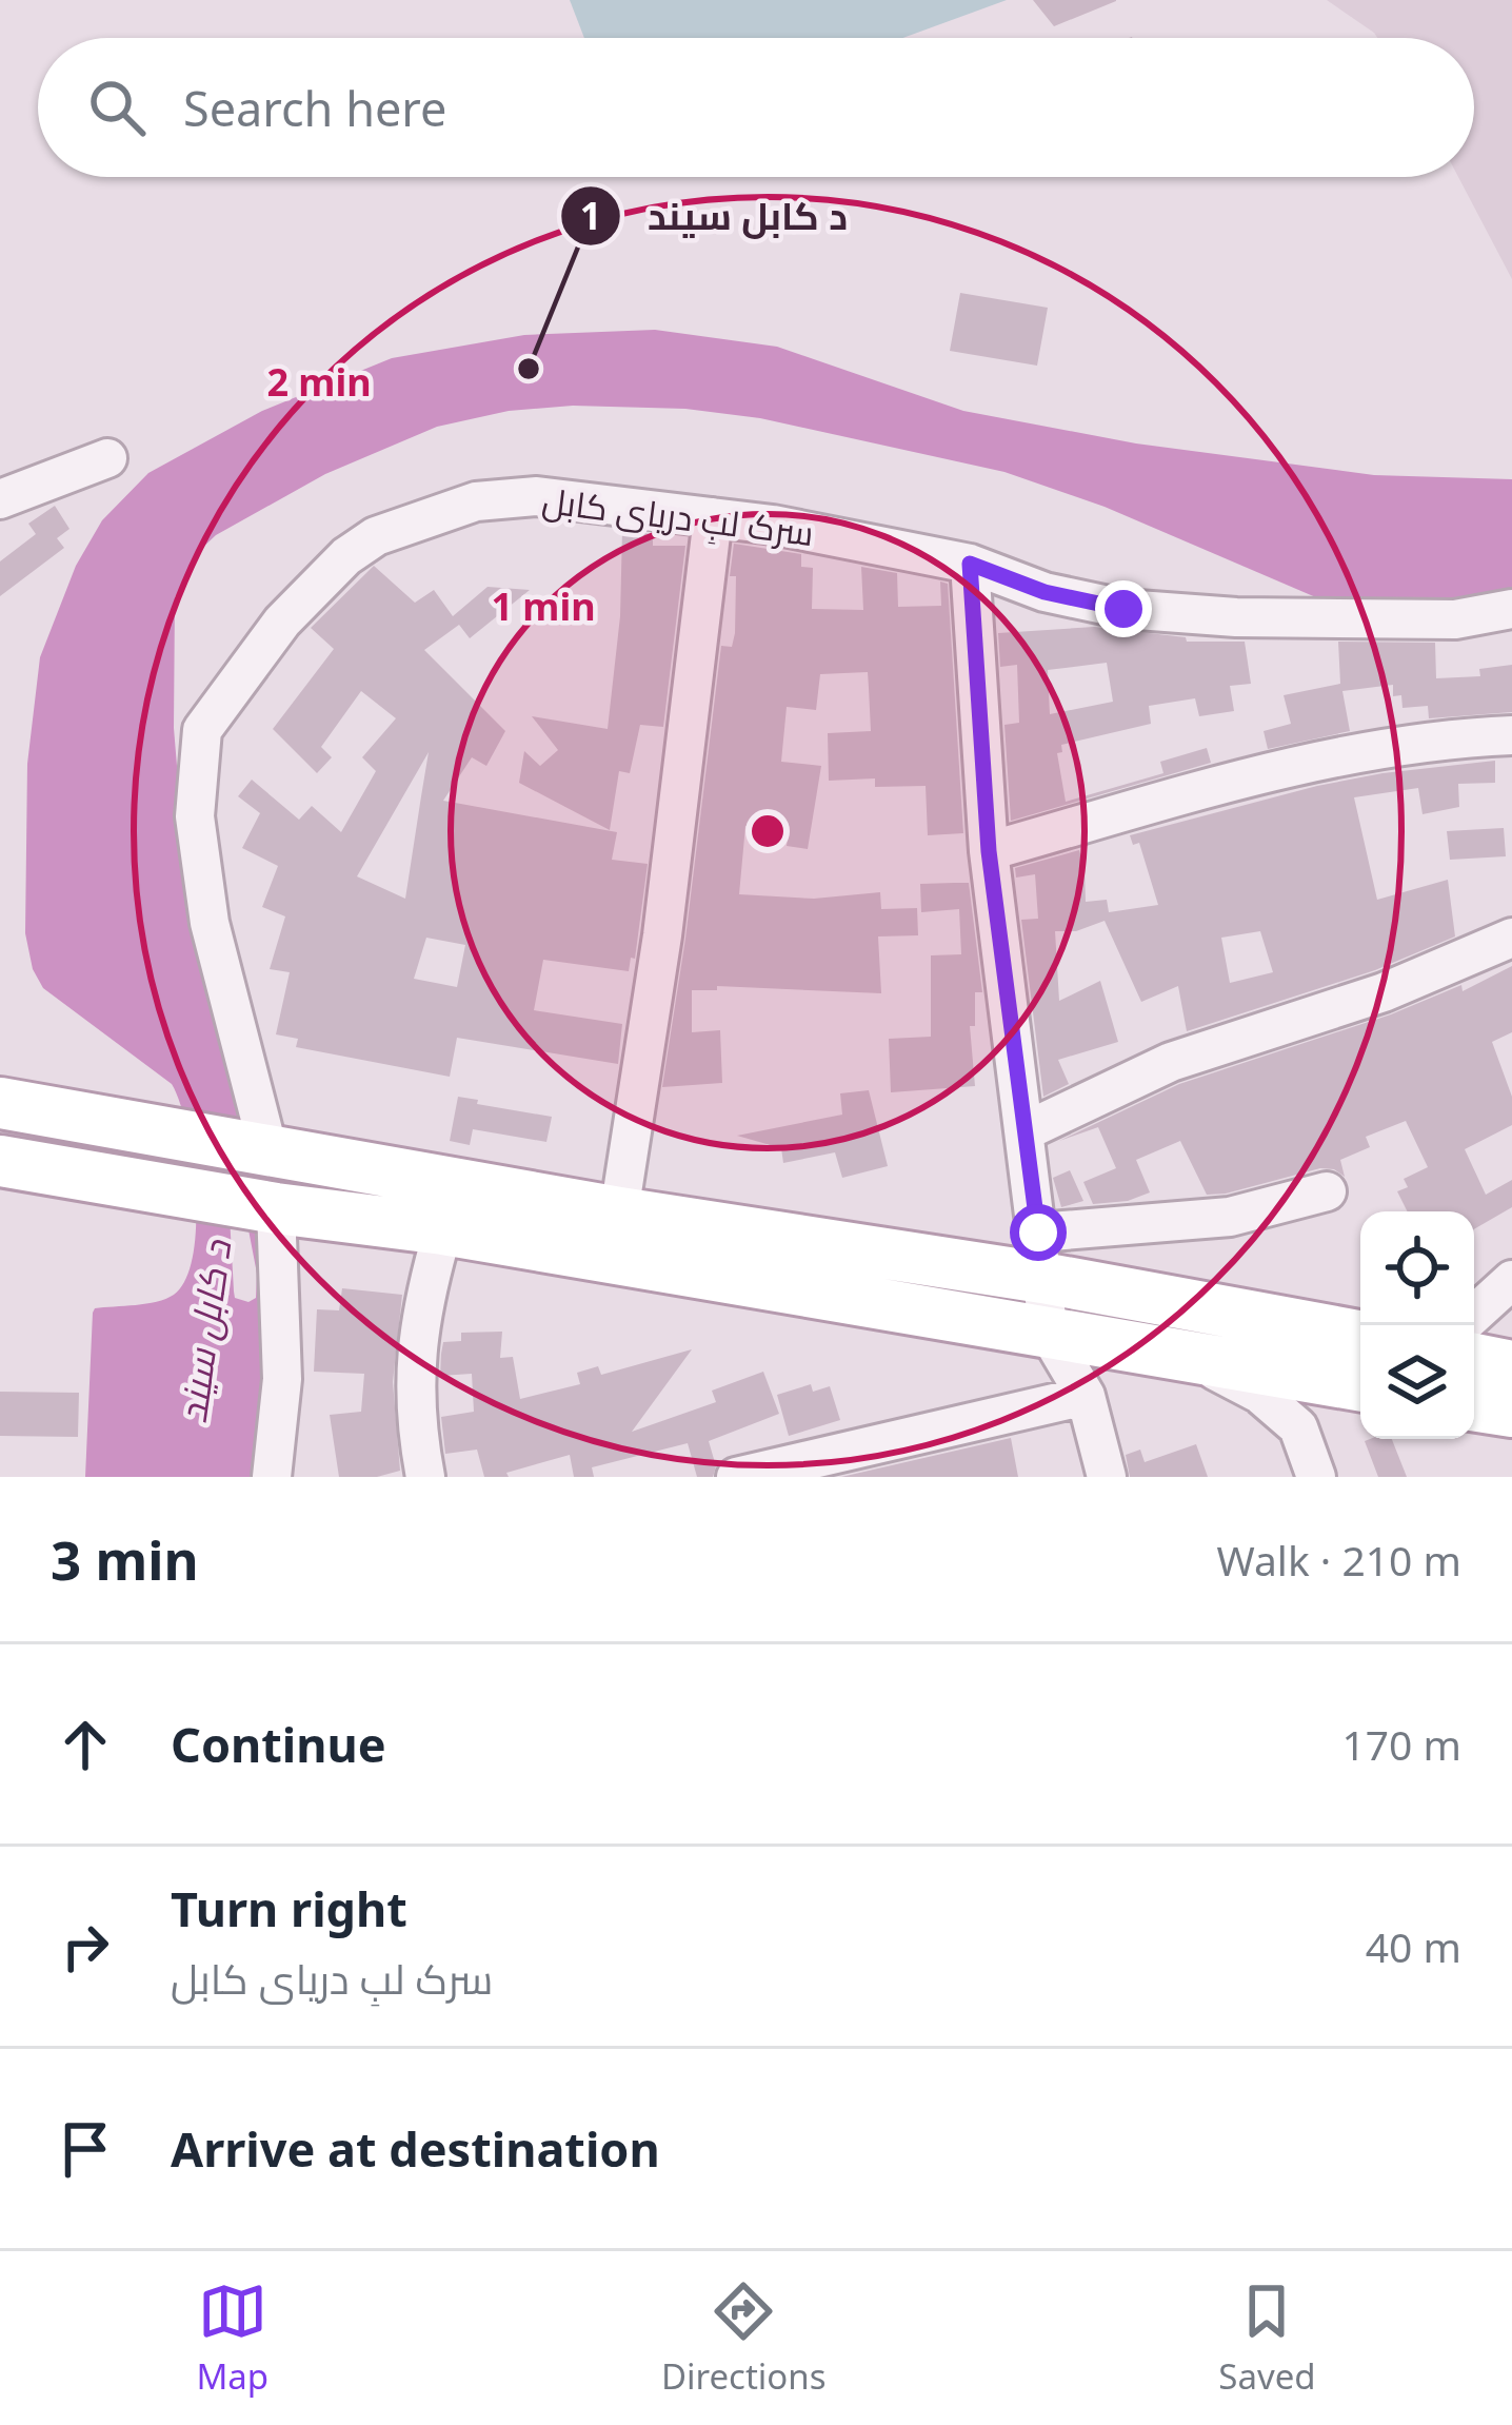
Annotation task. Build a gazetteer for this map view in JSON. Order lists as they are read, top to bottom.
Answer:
{
  "streets": {
    "street": ["سرک لبِ دریای کابل"]
  },
  "water": ["د کابل سيند"],
  "places": ["د کابل سيند"],
  "page": {
    "search": "Search here",
    "heading": ["3 min", "Walk · 210 m"],
    "list": [
      ["Continue", "170 m"],
      ["Turn right", "سرک لبِ دریای کابل", "40 m"],
      "Arrive at destination"
    ],
    "nav": ["Map", "Directions", "Saved"]
  },
  "rings": ["2 min", "1 min"]
}
